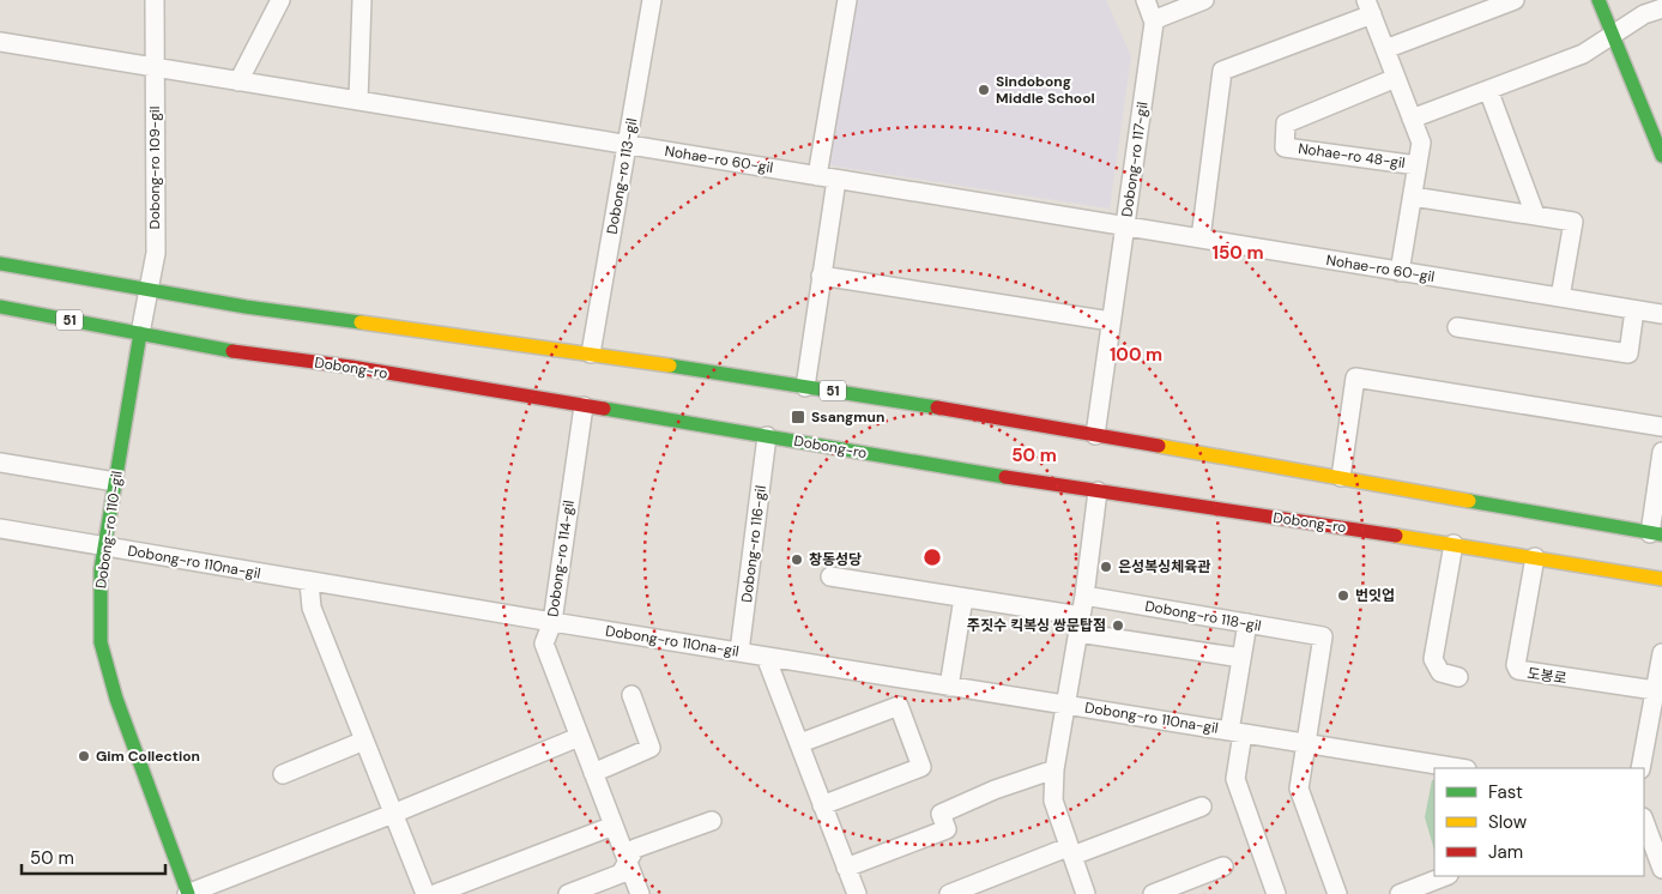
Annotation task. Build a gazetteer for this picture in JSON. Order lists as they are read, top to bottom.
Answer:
{
  "streets": {
    "main road": ["51", "Dobong-ro", "Dobong-ro 110-gil"],
    "street": [
      "Nohae-ro 48-gil",
      "Nohae-ro 60-gil",
      "Dobong-ro 117-gil",
      "Dobong-ro 109-gil",
      "Dobong-ro 113-gil",
      "Dobong-ro 116-gil",
      "Dobong-ro 114-gil",
      "Dobong-ro 110na-gil",
      "Dobong-ro 118-gil",
      "도봉로"
    ]
  },
  "crossings": [
    ["Nohae-ro 48-gil", "Nohae-ro 60-gil"],
    ["Nohae-ro 60-gil", "Dobong-ro 117-gil"],
    ["Nohae-ro 60-gil", "Dobong-ro 109-gil"],
    ["Nohae-ro 60-gil", "Dobong-ro 113-gil"],
    ["Dobong-ro 117-gil", "51"],
    ["Dobong-ro 109-gil", "51"],
    ["Dobong-ro 109-gil", "Dobong-ro"],
    ["Dobong-ro 109-gil", "Dobong-ro 110-gil"],
    ["Dobong-ro 113-gil", "51"],
    ["Dobong-ro", "Dobong-ro 110-gil"],
    ["Dobong-ro", "Dobong-ro 116-gil"],
    ["Dobong-ro", "Dobong-ro 114-gil"],
    ["Dobong-ro", "도봉로"],
    ["Dobong-ro 110-gil", "Dobong-ro 114-gil"],
    ["Dobong-ro 110-gil", "Dobong-ro 110na-gil"],
    ["Dobong-ro 116-gil", "Dobong-ro 110na-gil"],
    ["Dobong-ro 114-gil", "Dobong-ro 110na-gil"],
    ["Dobong-ro 110na-gil", "Dobong-ro 118-gil"]
  ],
  "places": {
    "other": [
      "Sindobong Middle School",
      "창동성당",
      "은성복싱체육관",
      "번잇업",
      "주짓수 킥복싱 쌍문탑점",
      "Gim Collection"
    ],
    "transit": ["Ssangmun"]
  },
  "legend": ["Fast", "Slow", "Jam"],
  "scale_bar": "50 m",
  "rings": ["150 m", "100 m", "50 m"]
}
